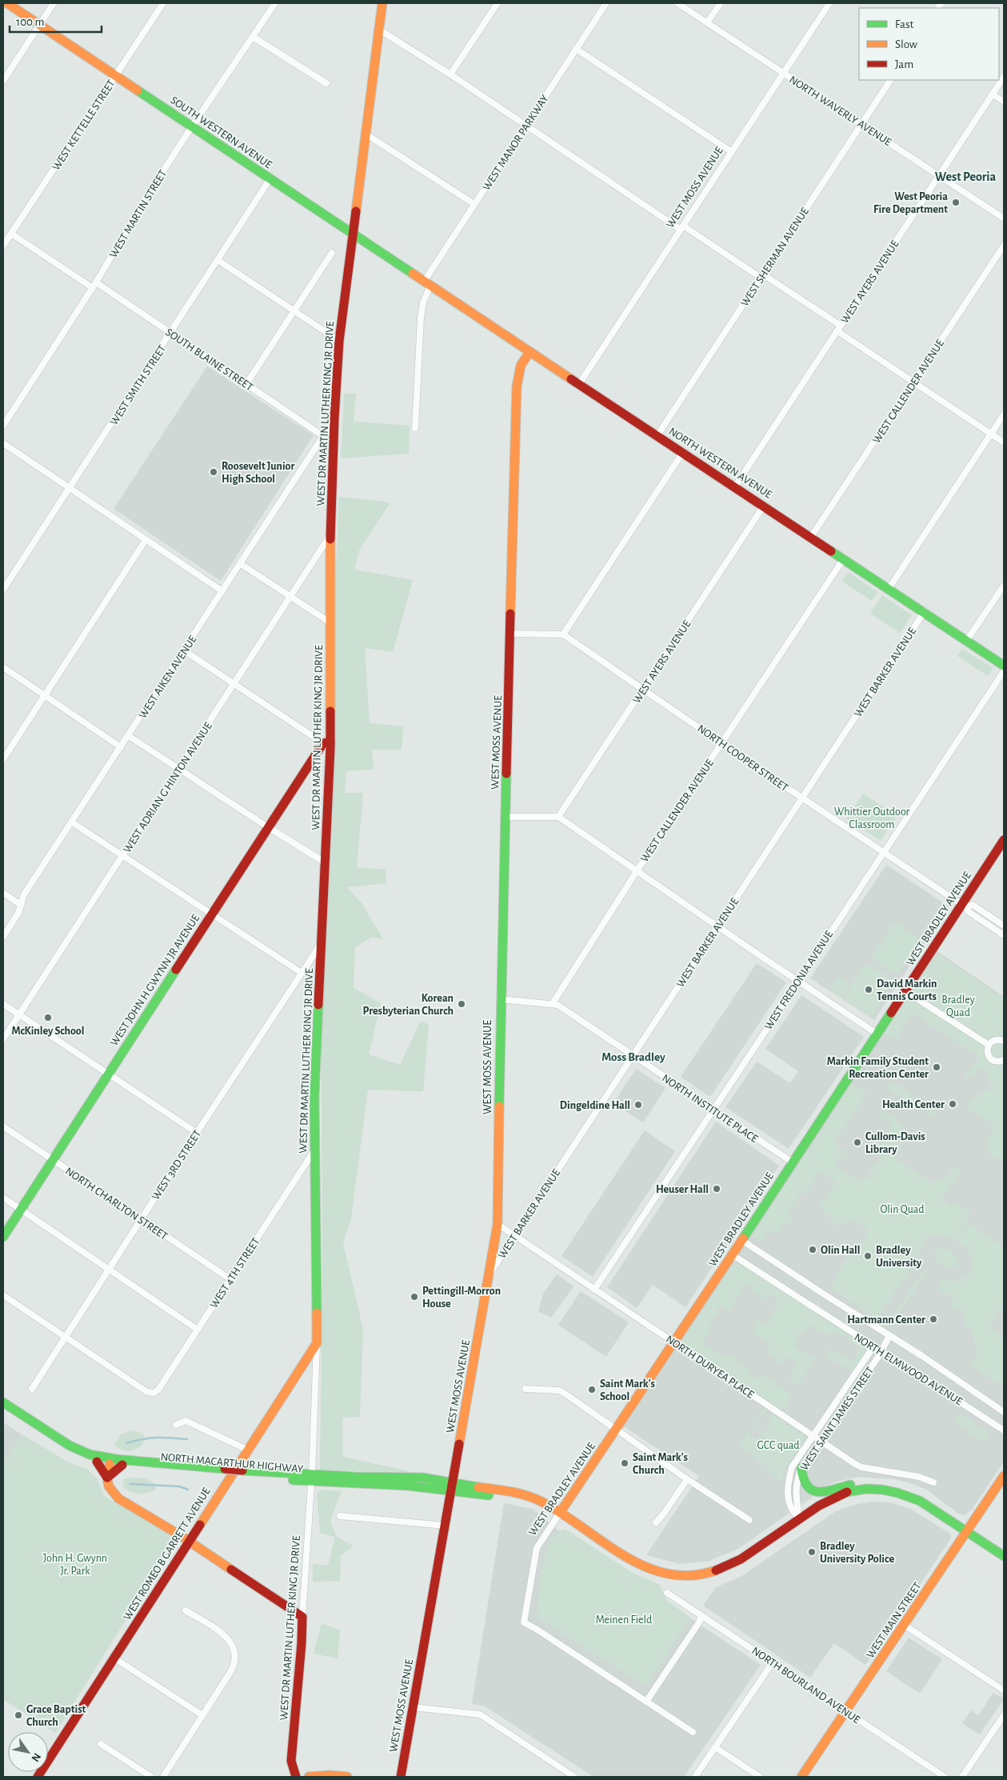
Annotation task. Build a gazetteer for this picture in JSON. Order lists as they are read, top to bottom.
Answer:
{
  "streets": {
    "street": [
      "NORTH WAVERLY AVENUE",
      "WEST KETTELLE STREET",
      "SOUTH WESTERN AVENUE",
      "WEST MANOR PARKWAY",
      "WEST MOSS AVENUE",
      "WEST MARTIN STREET",
      "WEST SHERMAN AVENUE",
      "WEST AYERS AVENUE",
      "SOUTH BLAINE STREET",
      "WEST SMITH STREET",
      "WEST CALLENDER AVENUE",
      "WEST DR MARTIN LUTHER KING JR DRIVE",
      "NORTH WESTERN AVENUE",
      "WEST BARKER AVENUE",
      "WEST AIKEN AVENUE",
      "NORTH COOPER STREET",
      "WEST ADRIAN G HINTON AVENUE",
      "WEST BRADLEY AVENUE",
      "WEST JOHN H GWYNN JR AVENUE",
      "WEST FREDONIA AVENUE",
      "NORTH INSTITUTE PLACE",
      "WEST 3RD STREET",
      "NORTH CHARLTON STREET",
      "WEST 4TH STREET",
      "NORTH DURYEA PLACE",
      "NORTH ELMWOOD AVENUE",
      "WEST SAINT JAMES STREET",
      "NORTH MACARTHUR HIGHWAY",
      "WEST ROMEO B GARRETT AVENUE",
      "WEST MAIN STREET",
      "NORTH BOURLAND AVENUE"
    ]
  },
  "crossings": [
    ["NORTH WAVERLY AVENUE", "WEST MOSS AVENUE"],
    ["NORTH WAVERLY AVENUE", "WEST SHERMAN AVENUE"],
    ["NORTH WAVERLY AVENUE", "WEST AYERS AVENUE"],
    ["WEST KETTELLE STREET", "SOUTH WESTERN AVENUE"],
    ["WEST KETTELLE STREET", "SOUTH BLAINE STREET"],
    ["SOUTH WESTERN AVENUE", "WEST MANOR PARKWAY"],
    ["SOUTH WESTERN AVENUE", "WEST MARTIN STREET"],
    ["SOUTH WESTERN AVENUE", "WEST SMITH STREET"],
    ["SOUTH WESTERN AVENUE", "WEST DR MARTIN LUTHER KING JR DRIVE"],
    ["SOUTH WESTERN AVENUE", "NORTH WESTERN AVENUE"],
    ["WEST MANOR PARKWAY", "NORTH WESTERN AVENUE"],
    ["WEST MOSS AVENUE", "NORTH WESTERN AVENUE"],
    ["WEST MOSS AVENUE", "WEST BARKER AVENUE"],
    ["WEST MOSS AVENUE", "NORTH INSTITUTE PLACE"],
    ["WEST MOSS AVENUE", "NORTH DURYEA PLACE"],
    ["WEST MOSS AVENUE", "NORTH MACARTHUR HIGHWAY"],
    ["WEST MARTIN STREET", "SOUTH BLAINE STREET"],
    ["WEST SHERMAN AVENUE", "NORTH WESTERN AVENUE"],
    ["WEST AYERS AVENUE", "NORTH WESTERN AVENUE"],
    ["WEST AYERS AVENUE", "NORTH COOPER STREET"],
    ["SOUTH BLAINE STREET", "WEST SMITH STREET"],
    ["SOUTH BLAINE STREET", "WEST AIKEN AVENUE"],
    ["WEST CALLENDER AVENUE", "NORTH WESTERN AVENUE"],
    ["WEST CALLENDER AVENUE", "NORTH COOPER STREET"],
    ["WEST CALLENDER AVENUE", "NORTH INSTITUTE PLACE"],
    ["WEST DR MARTIN LUTHER KING JR DRIVE", "WEST AIKEN AVENUE"],
    ["WEST DR MARTIN LUTHER KING JR DRIVE", "WEST ADRIAN G HINTON AVENUE"],
    ["WEST DR MARTIN LUTHER KING JR DRIVE", "WEST JOHN H GWYNN JR AVENUE"],
    ["WEST DR MARTIN LUTHER KING JR DRIVE", "WEST 3RD STREET"],
    ["WEST DR MARTIN LUTHER KING JR DRIVE", "WEST 4TH STREET"],
    ["WEST DR MARTIN LUTHER KING JR DRIVE", "NORTH MACARTHUR HIGHWAY"],
    ["WEST DR MARTIN LUTHER KING JR DRIVE", "WEST ROMEO B GARRETT AVENUE"],
    ["NORTH WESTERN AVENUE", "WEST BARKER AVENUE"],
    ["WEST BARKER AVENUE", "NORTH COOPER STREET"],
    ["WEST BARKER AVENUE", "NORTH INSTITUTE PLACE"],
    ["WEST BARKER AVENUE", "NORTH DURYEA PLACE"],
    ["NORTH COOPER STREET", "WEST BRADLEY AVENUE"],
    ["NORTH COOPER STREET", "WEST FREDONIA AVENUE"],
    ["WEST BRADLEY AVENUE", "NORTH INSTITUTE PLACE"],
    ["WEST BRADLEY AVENUE", "NORTH DURYEA PLACE"],
    ["WEST BRADLEY AVENUE", "NORTH ELMWOOD AVENUE"],
    ["WEST BRADLEY AVENUE", "NORTH MACARTHUR HIGHWAY"],
    ["WEST JOHN H GWYNN JR AVENUE", "NORTH CHARLTON STREET"],
    ["WEST FREDONIA AVENUE", "NORTH INSTITUTE PLACE"],
    ["WEST FREDONIA AVENUE", "NORTH DURYEA PLACE"],
    ["WEST 3RD STREET", "NORTH CHARLTON STREET"],
    ["WEST 3RD STREET", "WEST 4TH STREET"],
    ["NORTH CHARLTON STREET", "WEST 4TH STREET"],
    ["NORTH DURYEA PLACE", "WEST SAINT JAMES STREET"],
    ["NORTH ELMWOOD AVENUE", "WEST SAINT JAMES STREET"],
    ["WEST MAIN STREET", "NORTH BOURLAND AVENUE"]
  ],
  "districts": ["West Peoria", "Moss Bradley"],
  "parks": [
    "Whittier Outdoor Classroom",
    "Bradley Quad",
    "Olin Quad",
    "GCC quad",
    "John H. Gwynn Jr. Park",
    "Meinen Field"
  ],
  "places": [
    "West Peoria Fire Department",
    "Roosevelt Junior High School",
    "David Markin Tennis Courts",
    "Korean Presbyterian Church",
    "McKinley School",
    "Markin Family Student Recreation Center",
    "Health Center",
    "Dingeldine Hall",
    "Cullom-Davis Library",
    "Heuser Hall",
    "Olin Hall",
    "Bradley University",
    "Pettingill-Morron House",
    "Hartmann Center",
    "Saint Mark's School",
    "Saint Mark's Church",
    "Bradley University Police",
    "Grace Baptist Church"
  ],
  "legend": ["Fast", "Slow", "Jam"],
  "scale_bar": "100 m",
  "north": "bottom right"
}
